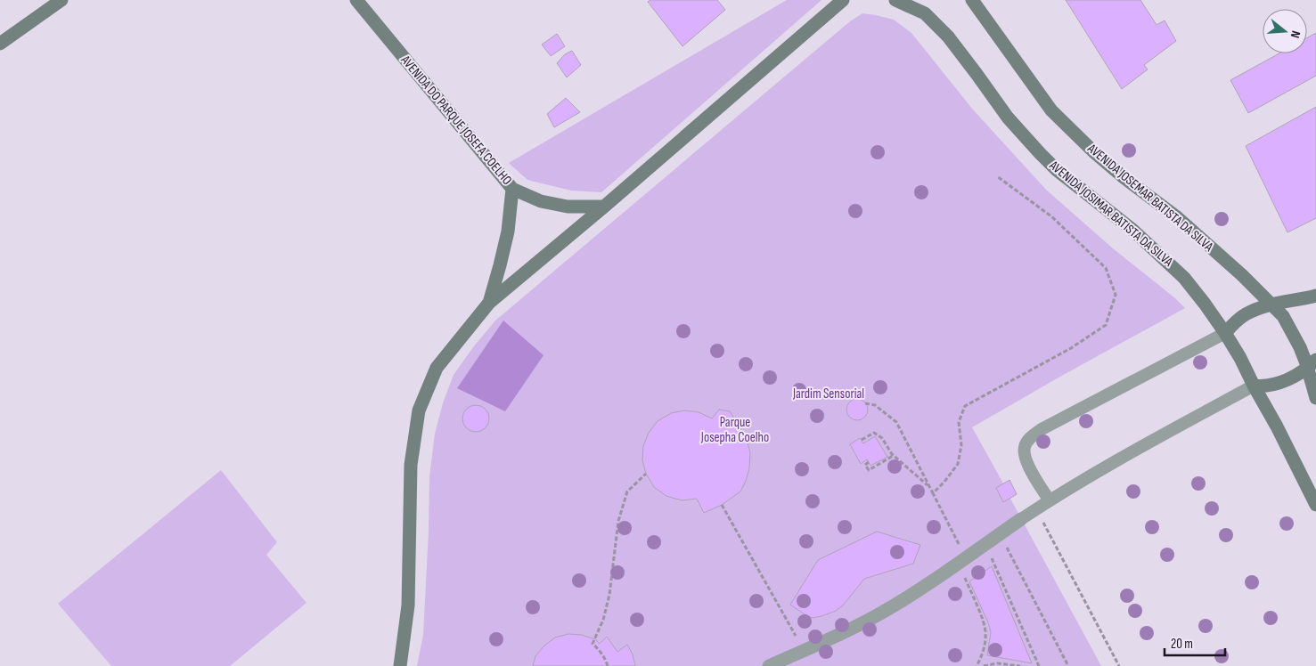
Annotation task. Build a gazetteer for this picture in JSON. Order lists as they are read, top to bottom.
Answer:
{
  "streets": {
    "main road": ["AVENIDA DO PARQUE JOSEFA COELHO", "AVENIDA JOSEMAR BATISTA DA SILVA", "AVENIDA JOSIMAR BATISTA DA SILVA"]
  },
  "parks": ["Jardim Sensorial", "Parque Josepha Coelho"],
  "scale_bar": "20 m",
  "north": "right"
}
